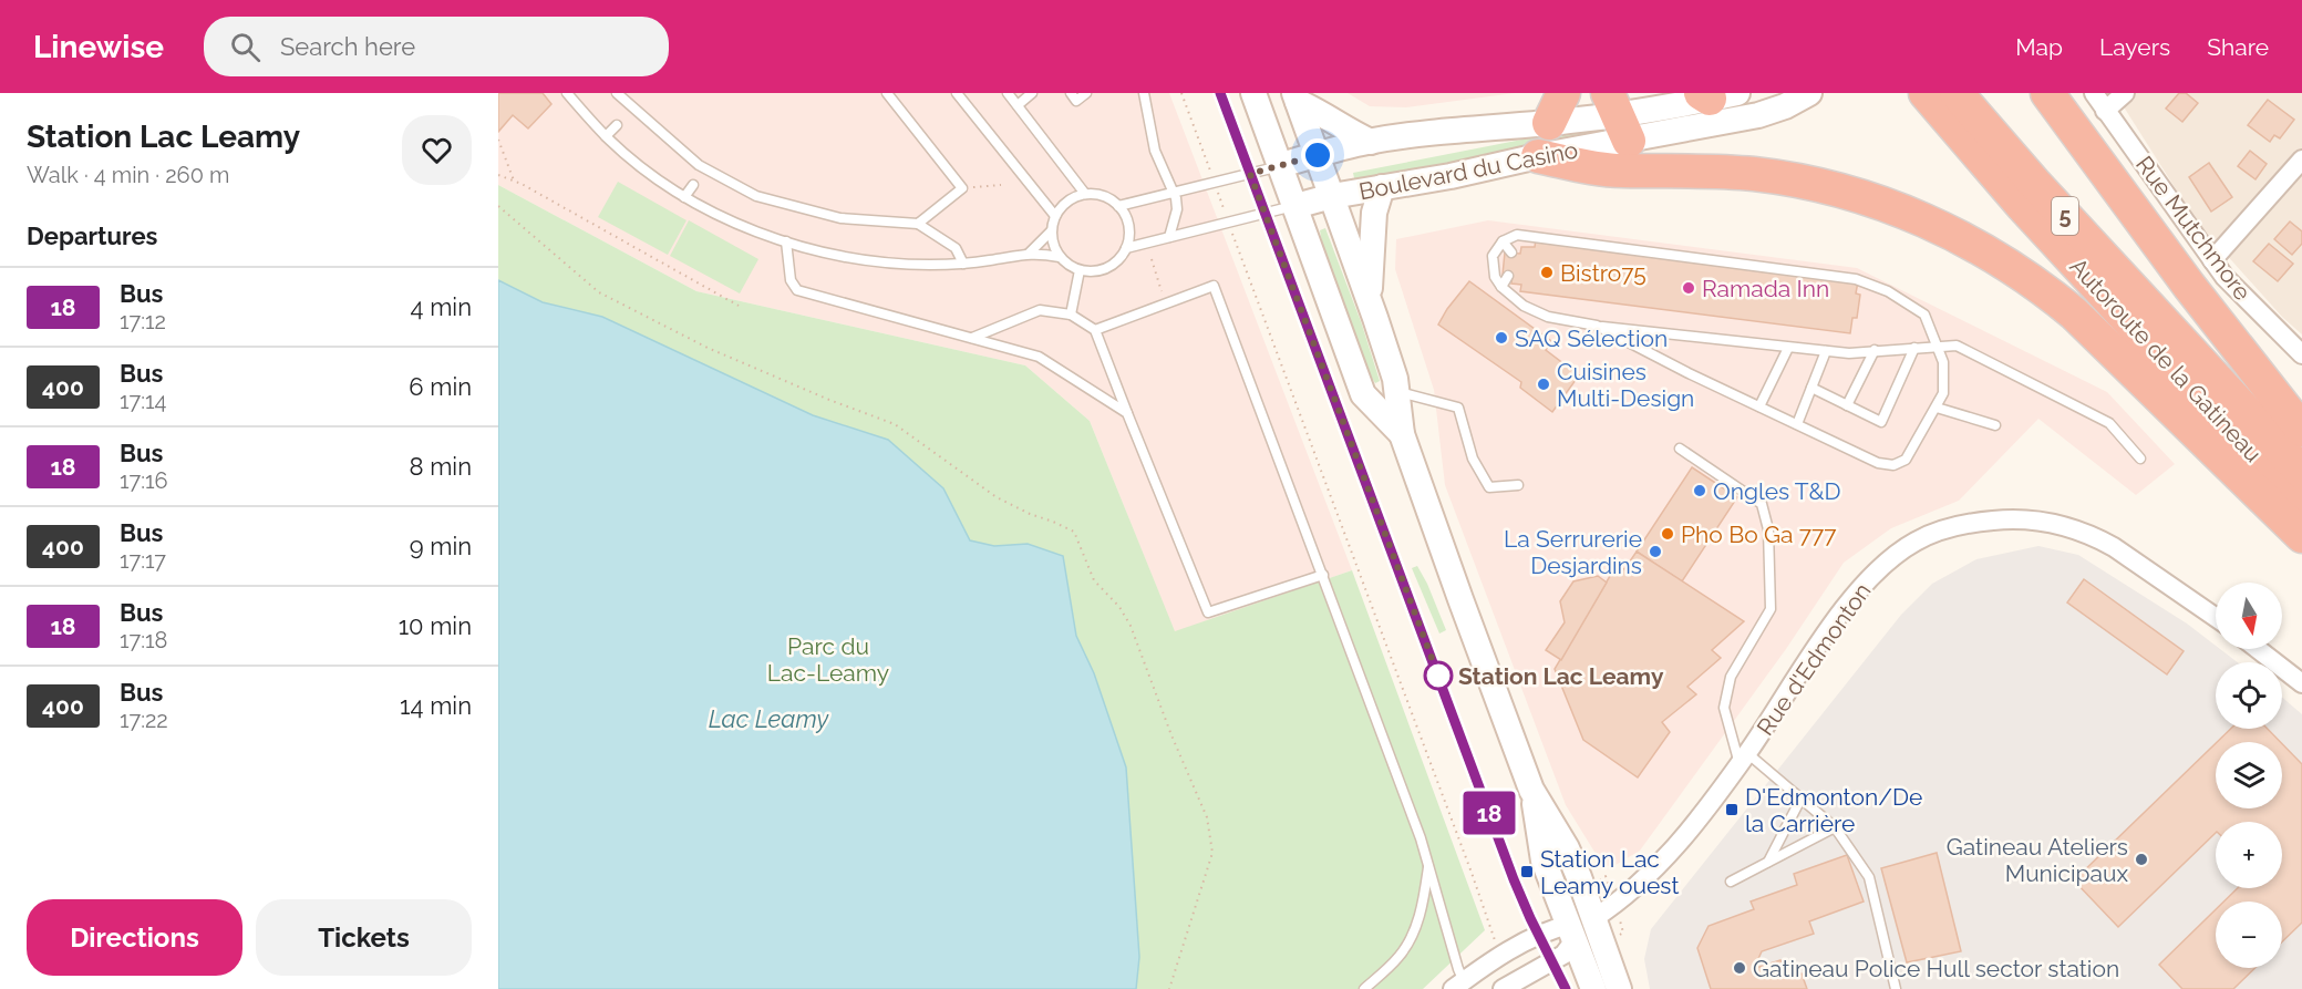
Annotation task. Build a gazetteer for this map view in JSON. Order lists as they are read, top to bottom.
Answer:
{
  "streets": {
    "highway": ["5", "Autoroute de la Gatineau"],
    "main road": ["Boulevard du Casino"],
    "street": ["Rue Mutchmore", "Rue d'Edmonton"]
  },
  "water": ["Lac Leamy"],
  "parks": ["Parc du Lac-Leamy"],
  "places": {
    "other": [
      "Bistro75",
      "Ramada Inn",
      "SAQ Sélection",
      "Cuisines Multi-Design",
      "Ongles T&D",
      "Pho Bo Ga 777",
      "La Serrurerie Desjardins",
      "Station Lac Leamy",
      "Gatineau Ateliers Municipaux",
      "Gatineau Police Hull sector station"
    ],
    "transit": ["D'Edmonton/De la Carrière", "Station Lac Leamy ouest"]
  },
  "lines": ["bus line 18"],
  "north": "bottom",
  "page": {
    "header": "Linewise",
    "search": "Search here",
    "nav": ["Map", "Layers", "Share"],
    "heading": [
      ["Station Lac Leamy", "Walk · 4 min · 260 m"],
      "Departures"
    ],
    "on_map": "18",
    "list": [
      {
        "mark": "18",
        "name": "Bus",
        "note": "17:12",
        "value": "4 min"
      },
      {
        "mark": "400",
        "name": "Bus",
        "note": "17:14",
        "value": "6 min"
      },
      {
        "mark": "18",
        "name": "Bus",
        "note": "17:16",
        "value": "8 min"
      },
      {
        "mark": "400",
        "name": "Bus",
        "note": "17:17",
        "value": "9 min"
      },
      {
        "mark": "18",
        "name": "Bus",
        "note": "17:18",
        "value": "10 min"
      },
      {
        "mark": "400",
        "name": "Bus",
        "note": "17:22",
        "value": "14 min"
      }
    ],
    "map_buttons": ["+", "−"],
    "buttons": ["Directions", "Tickets"]
  }
}
